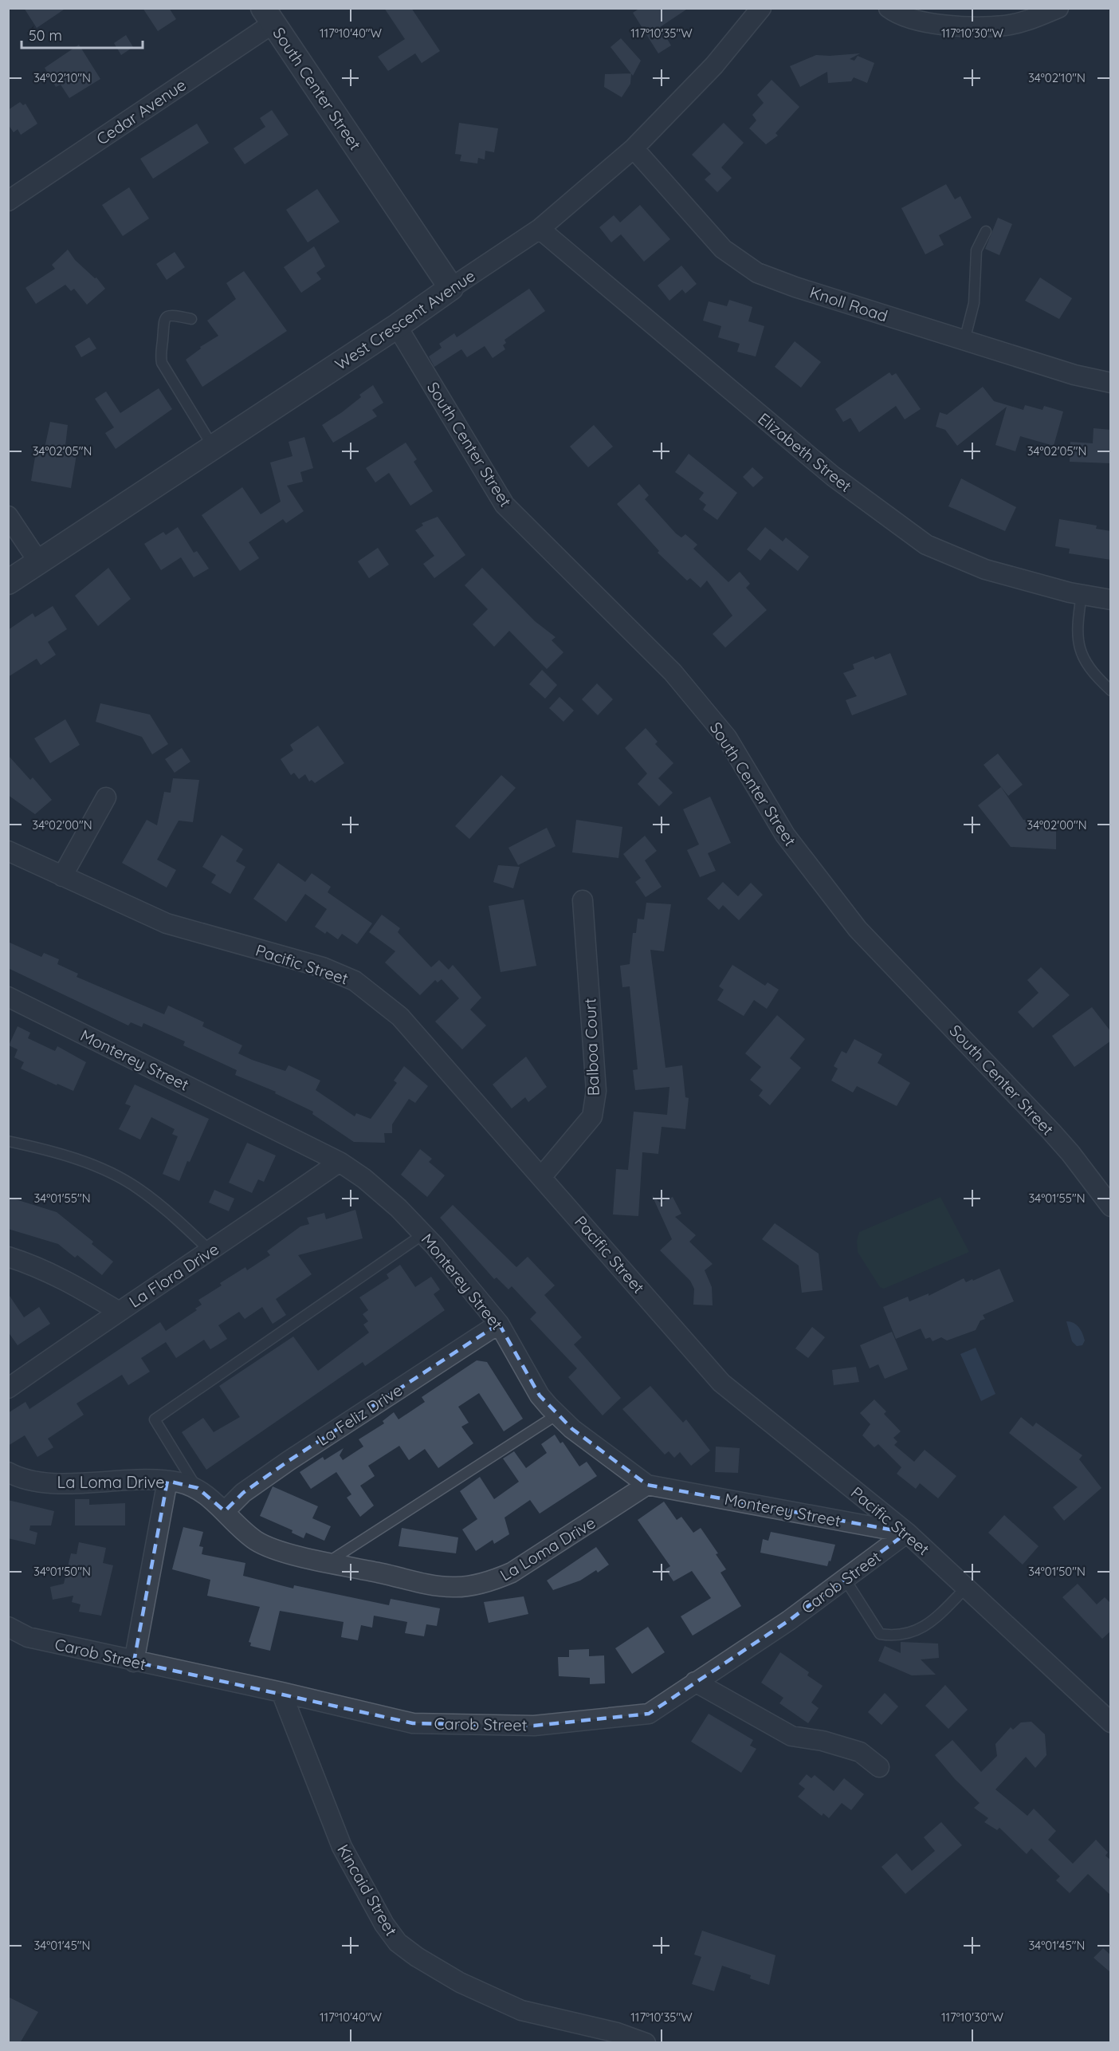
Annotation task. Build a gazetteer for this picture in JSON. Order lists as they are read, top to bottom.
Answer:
{
  "streets": {
    "street": [
      "South Center Street",
      "Cedar Avenue",
      "Knoll Road",
      "West Crescent Avenue",
      "Elizabeth Street",
      "Pacific Street",
      "Balboa Court",
      "Monterey Street",
      "La Flora Drive",
      "La Feliz Drive",
      "La Loma Drive",
      "Carob Street",
      "Kincaid Street"
    ]
  },
  "crossings": [
    ["South Center Street", "Cedar Avenue"],
    ["South Center Street", "West Crescent Avenue"],
    ["Knoll Road", "West Crescent Avenue"],
    ["West Crescent Avenue", "Elizabeth Street"],
    ["Pacific Street", "Balboa Court"],
    ["Pacific Street", "Monterey Street"],
    ["Pacific Street", "Carob Street"],
    ["Monterey Street", "La Flora Drive"],
    ["Monterey Street", "La Feliz Drive"],
    ["Monterey Street", "La Loma Drive"],
    ["Monterey Street", "Carob Street"],
    ["La Feliz Drive", "La Loma Drive"],
    ["Carob Street", "Kincaid Street"]
  ],
  "scale_bar": "50 m",
  "coordinates": [
    "117°10'40\"W",
    "117°10'35\"W",
    "117°10'30\"W",
    "34°02'10\"N",
    "34°02'05\"N",
    "34°02'00\"N",
    "34°01'55\"N",
    "34°01'50\"N",
    "34°01'45\"N"
  ]
}
